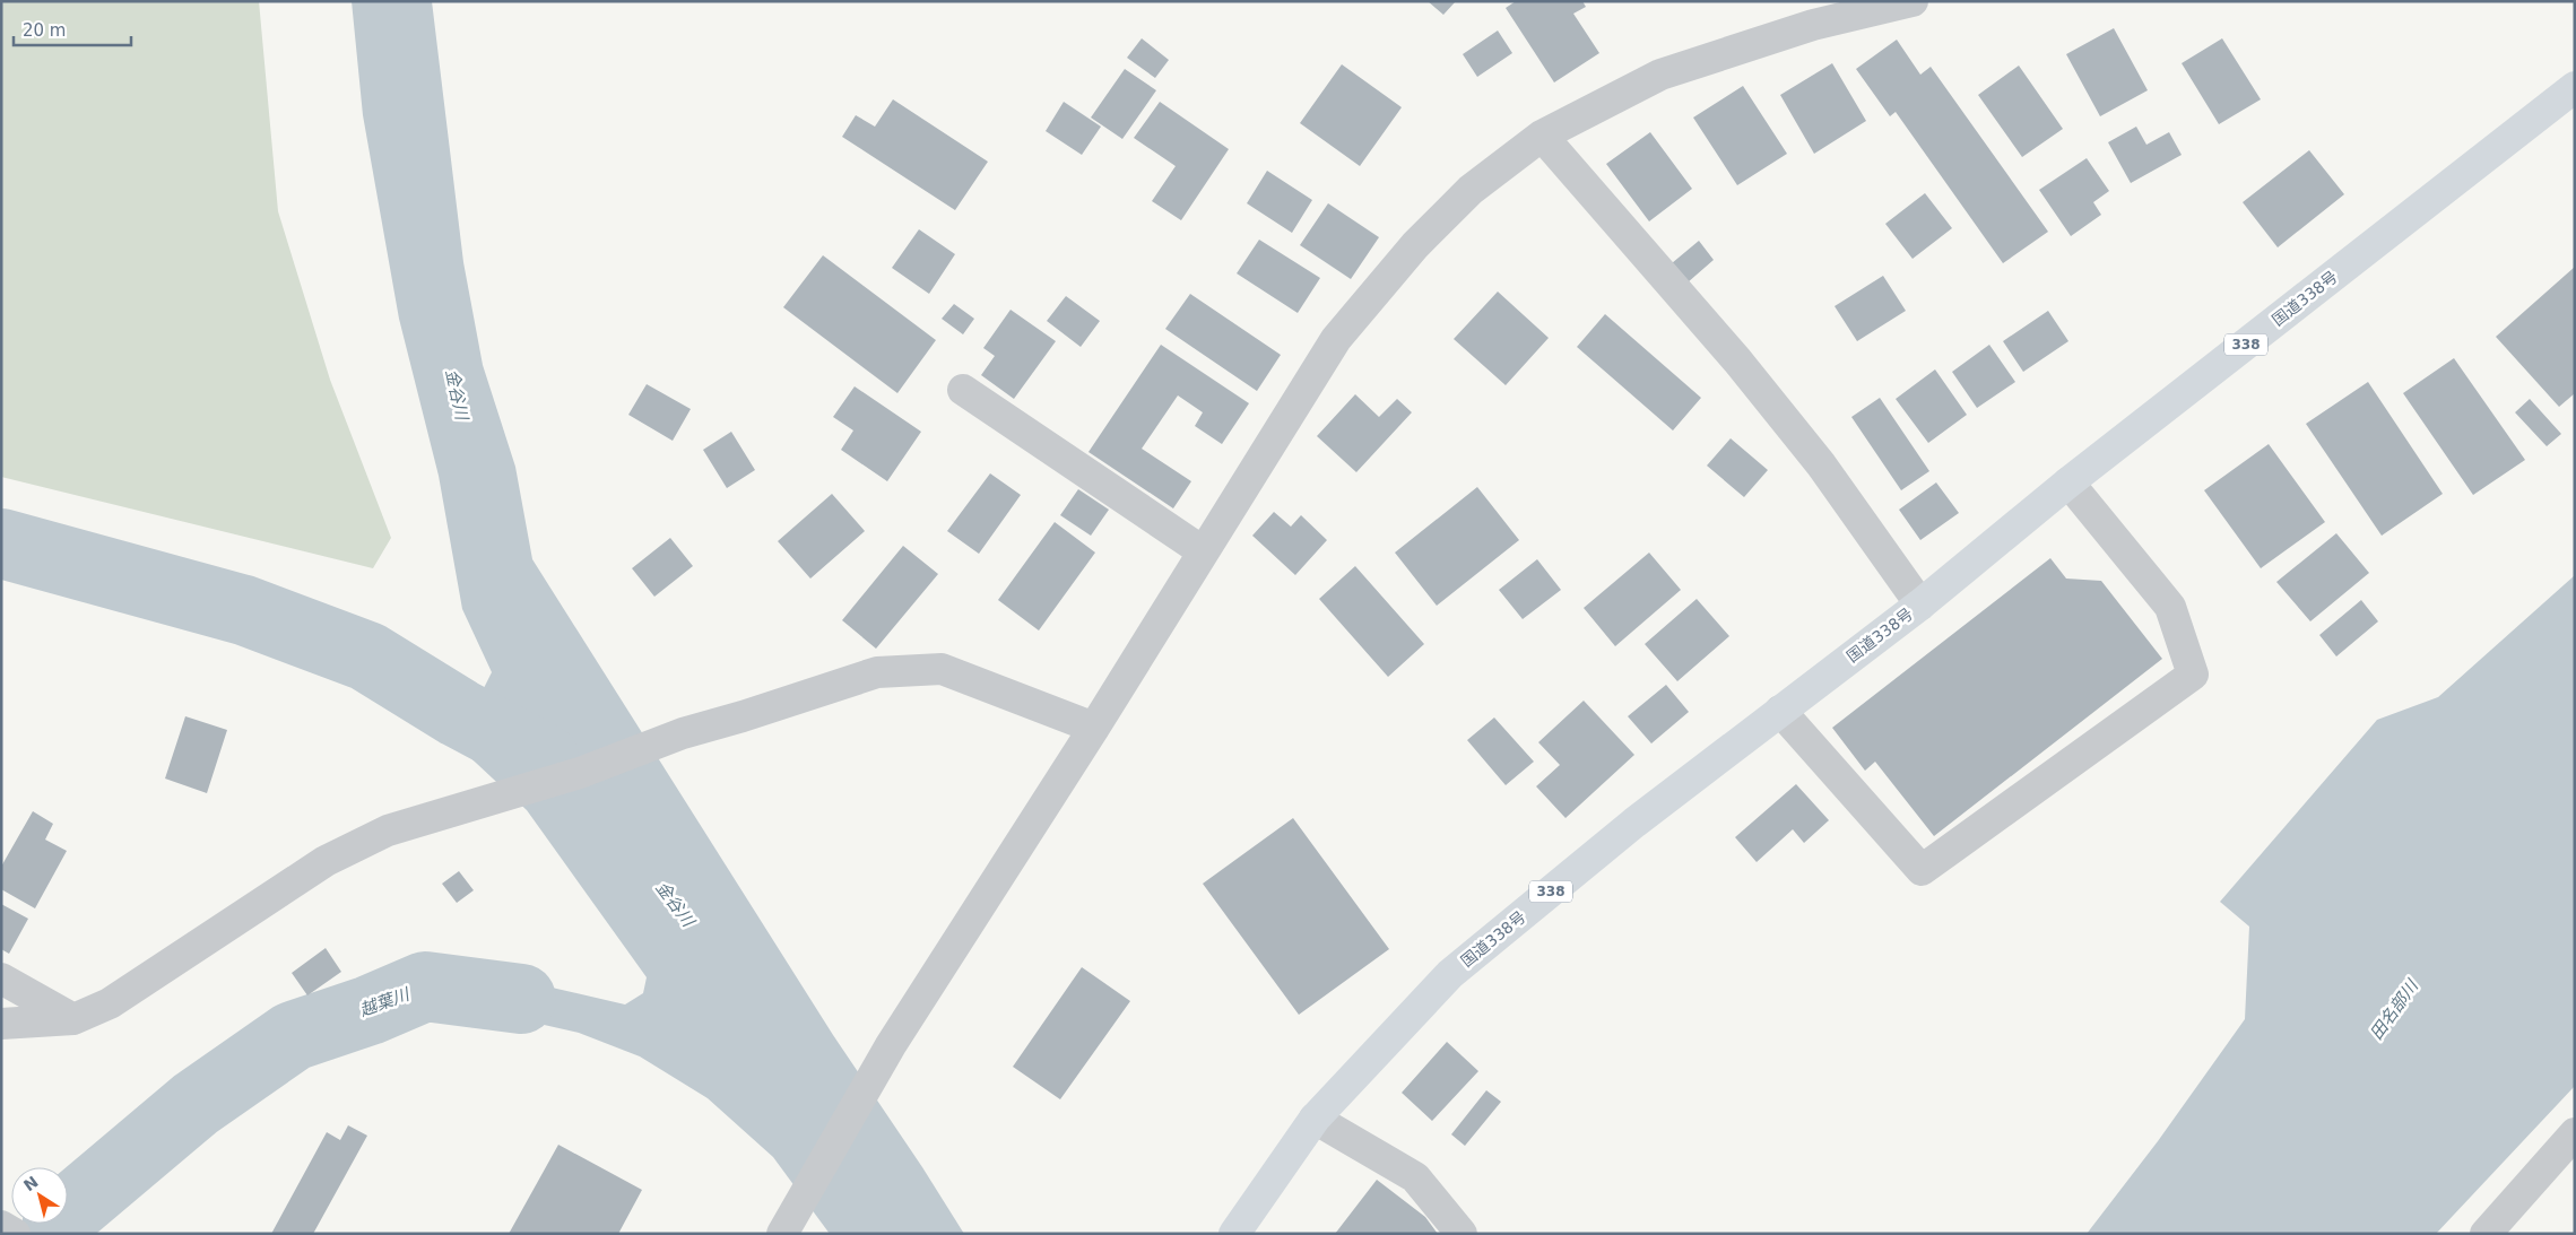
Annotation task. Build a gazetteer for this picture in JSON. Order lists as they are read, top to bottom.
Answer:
{
  "streets": {
    "highway": ["国道338号", "338"]
  },
  "water": ["金谷川", "越葉川", "田名部川"],
  "scale_bar": "20 m",
  "north": "top left"
}
